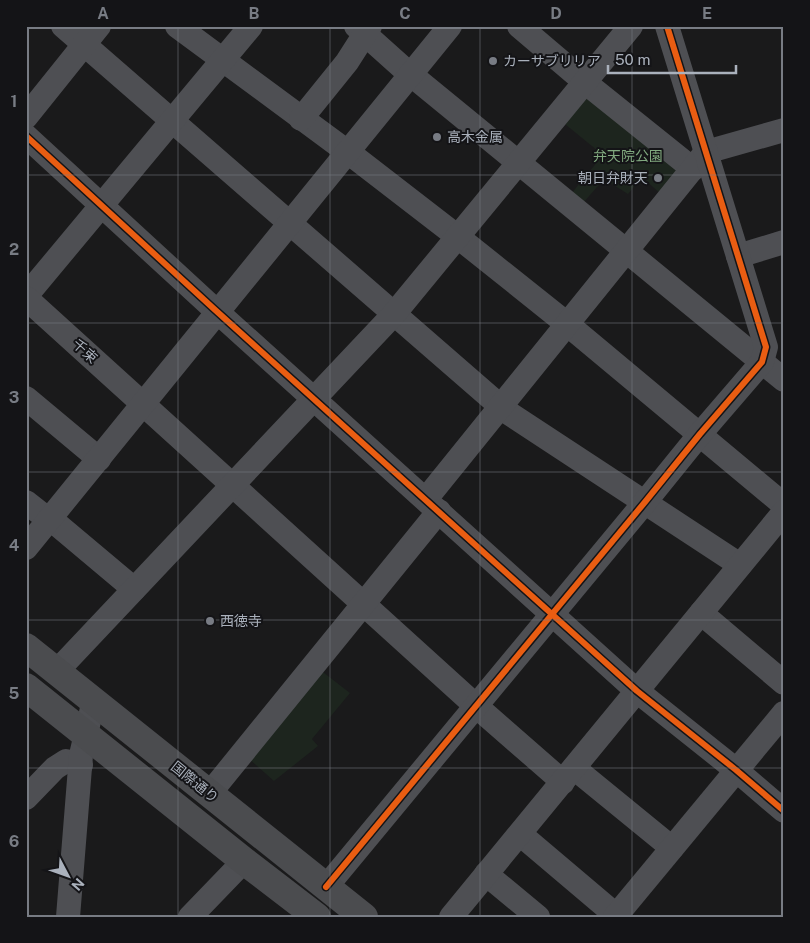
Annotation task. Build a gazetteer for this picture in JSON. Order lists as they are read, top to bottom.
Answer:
{
  "streets": {
    "main road": ["国際通り"],
    "street": ["千束"]
  },
  "parks": ["弁天院公園"],
  "places": [
    "カーサブリリア",
    "高木金属",
    "朝日弁財天",
    "西徳寺"
  ],
  "scale_bar": "50 m",
  "north": "bottom right",
  "grid": {
    "columns": [
      "A",
      "B",
      "C",
      "D",
      "E"
    ],
    "rows": [
      "1",
      "2",
      "3",
      "4",
      "5",
      "6"
    ]
  }
}
